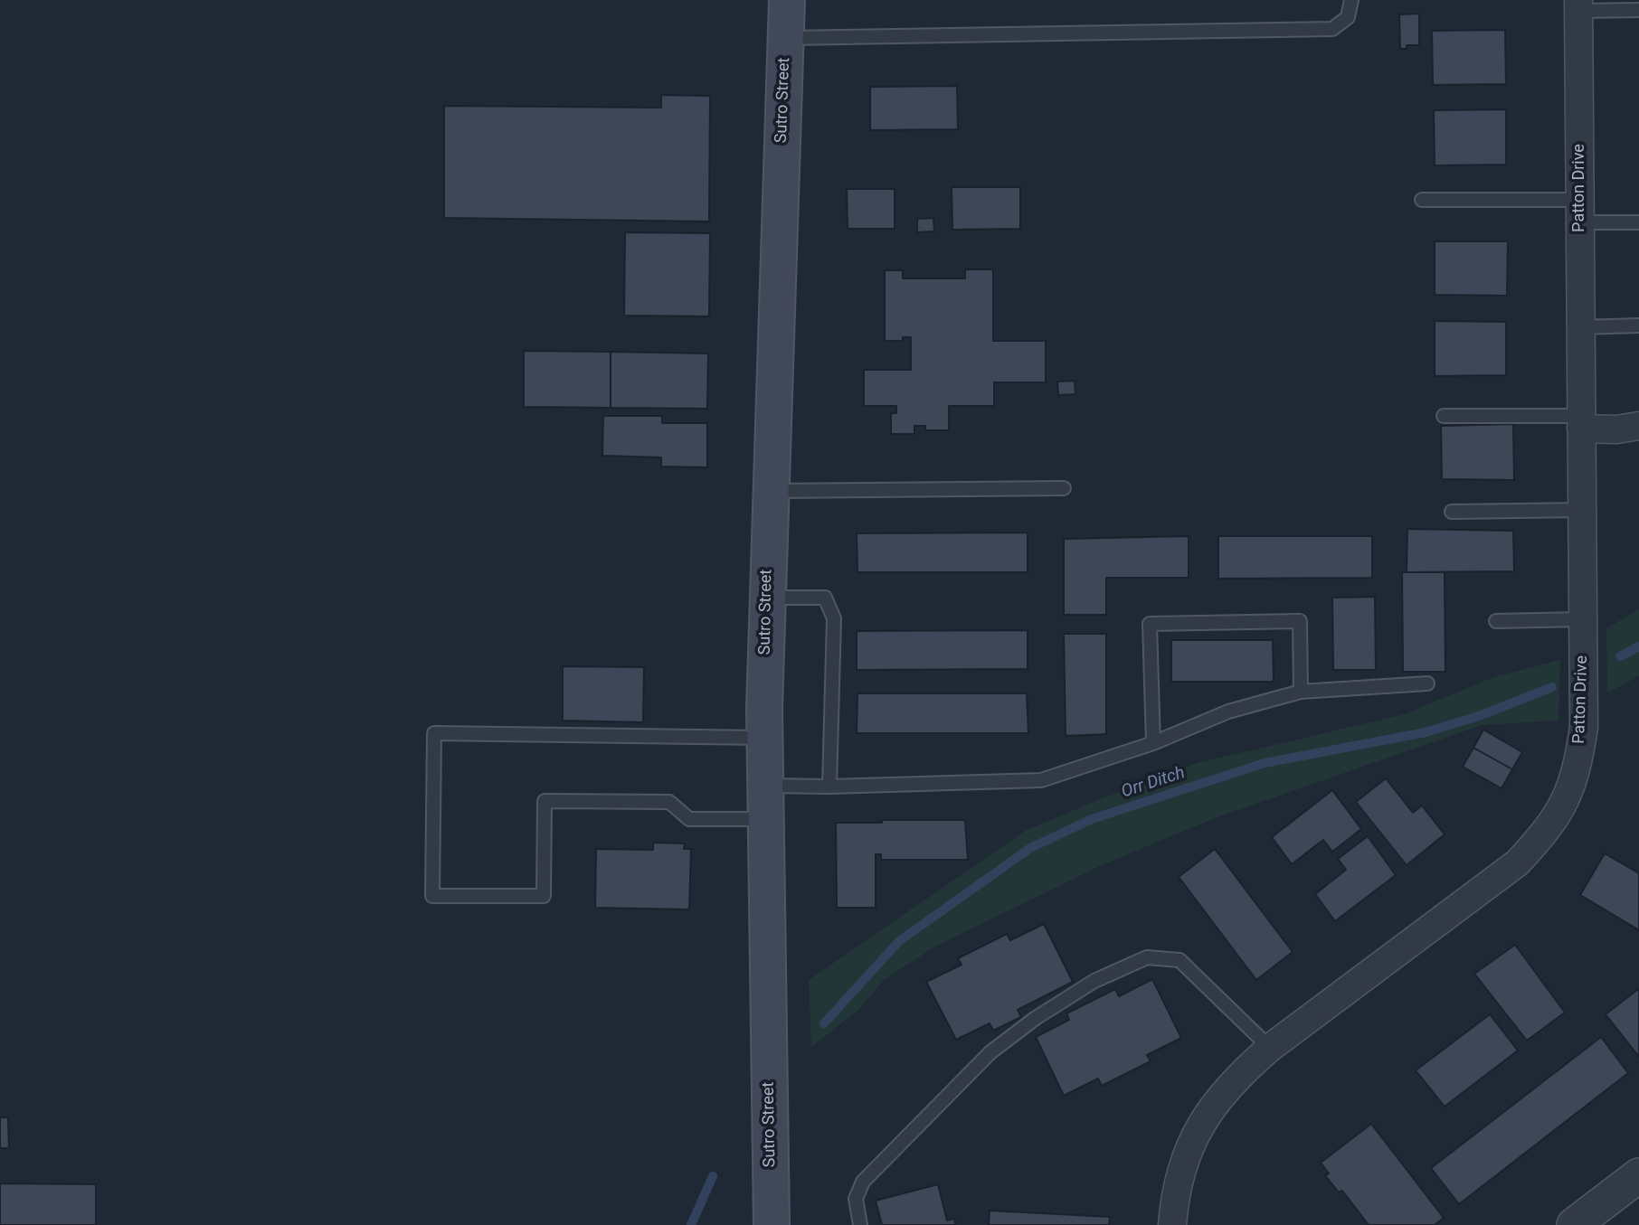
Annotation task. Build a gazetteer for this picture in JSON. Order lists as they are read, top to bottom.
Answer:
{
  "streets": {
    "main road": ["Sutro Street"],
    "street": ["Patton Drive"]
  },
  "water": ["Orr Ditch"]
}
